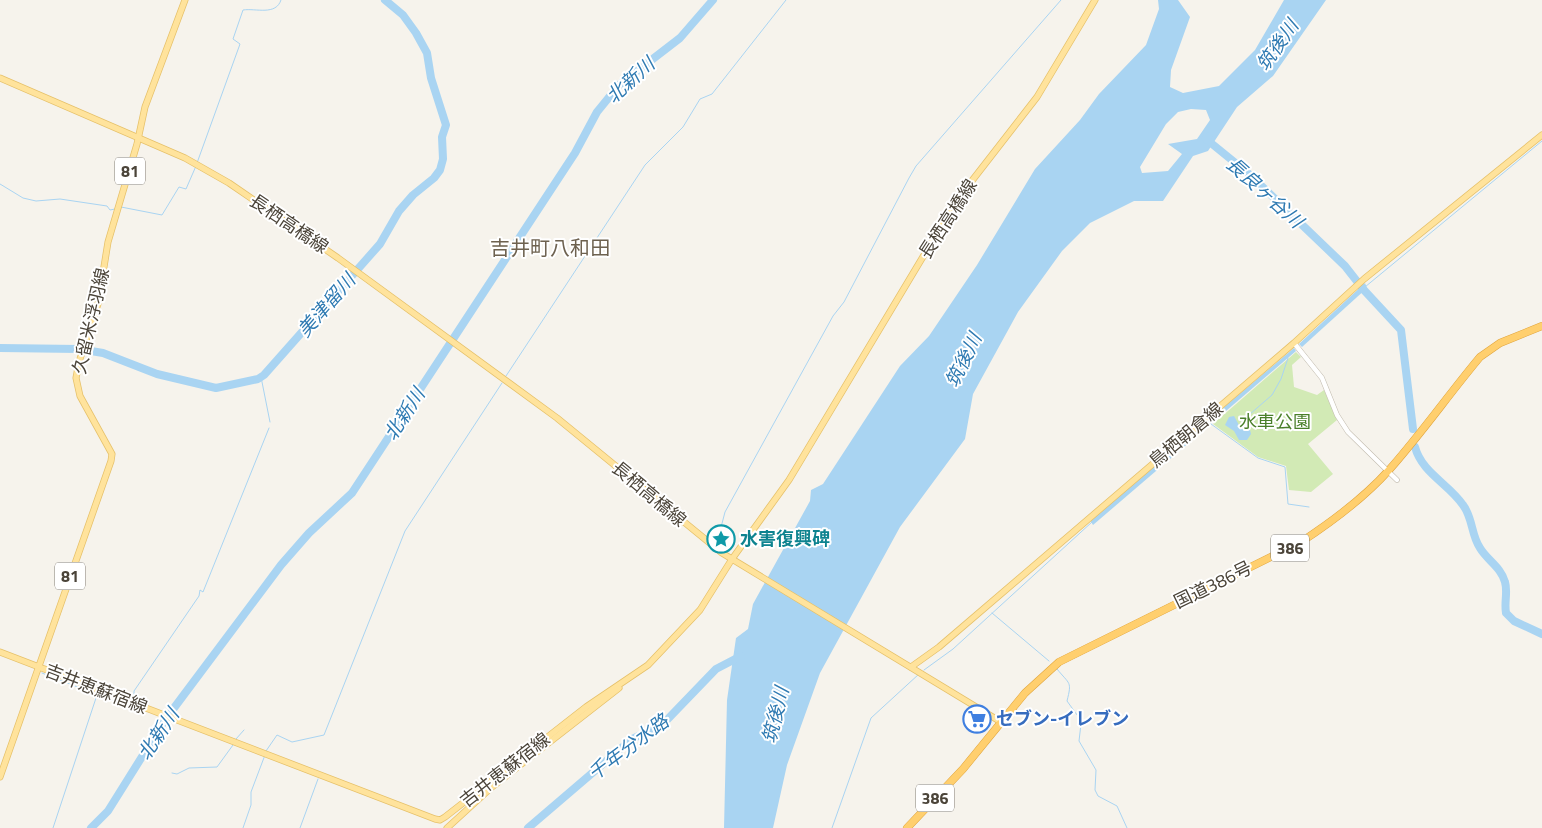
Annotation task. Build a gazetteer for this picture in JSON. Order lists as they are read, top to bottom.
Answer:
{
  "streets": {
    "highway": ["386", "国道386号"],
    "main road": [
      "81",
      "長栖高橋線",
      "久留米浮羽線",
      "鳥栖朝倉線",
      "吉井恵蘇宿線"
    ]
  },
  "crossings": [
    ["長栖高橋線", "久留米浮羽線"],
    ["長栖高橋線", "吉井恵蘇宿線"],
    ["久留米浮羽線", "吉井恵蘇宿線"]
  ],
  "districts": ["吉井町八和田"],
  "water": [
    "筑後川",
    "北新川",
    "長良ヶ谷川",
    "美津留川",
    "千年分水路"
  ],
  "parks": ["水車公園"],
  "places": {
    "place": ["水害復興碑"],
    "supermarket": ["セブン-イレブン"]
  }
}
